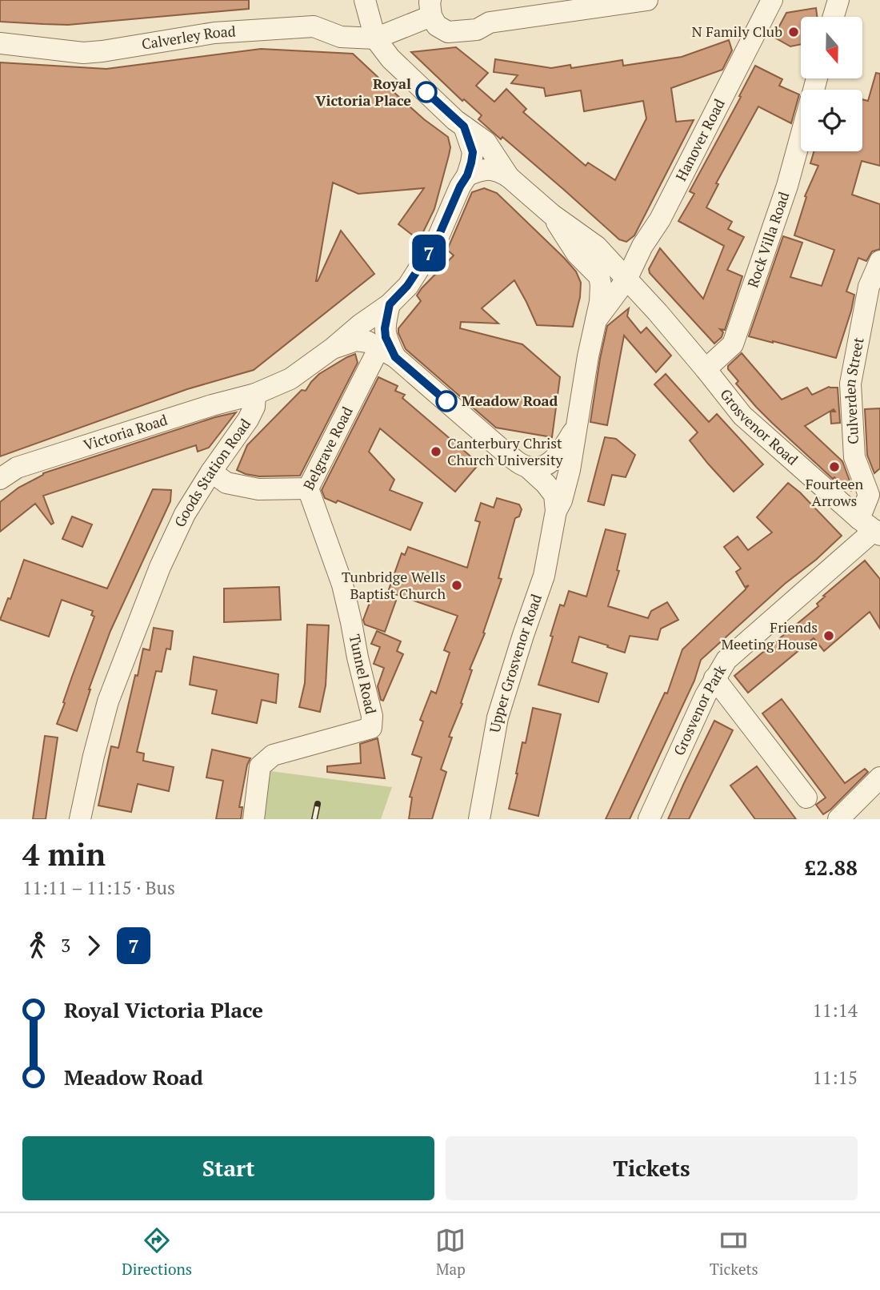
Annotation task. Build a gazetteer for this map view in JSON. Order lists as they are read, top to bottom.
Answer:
{
  "streets": {
    "street": [
      "Calverley Road",
      "Hanover Road",
      "Rock Villa Road",
      "Culverden Street",
      "Grosvenor Road",
      "Victoria Road",
      "Belgrave Road",
      "Goods Station Road",
      "Upper Grosvenor Road",
      "Tunnel Road",
      "Grosvenor Park"
    ]
  },
  "crossings": [
    ["Calverley Road", "Grosvenor Road"],
    ["Hanover Road", "Grosvenor Road"],
    ["Hanover Road", "Upper Grosvenor Road"],
    ["Rock Villa Road", "Grosvenor Road"],
    ["Culverden Street", "Grosvenor Road"],
    ["Culverden Street", "Grosvenor Park"],
    ["Grosvenor Road", "Upper Grosvenor Road"],
    ["Grosvenor Road", "Grosvenor Park"],
    ["Victoria Road", "Goods Station Road"],
    ["Belgrave Road", "Goods Station Road"],
    ["Belgrave Road", "Tunnel Road"]
  ],
  "places": [
    "N Family Club",
    "Royal Victoria Place",
    "Meadow Road",
    "Canterbury Christ Church University",
    "Fourteen Arrows",
    "Tunbridge Wells Baptist Church",
    "Friends Meeting House"
  ],
  "lines": ["bus line 7"],
  "north": "bottom",
  "page": {
    "on_map": "7",
    "heading": ["4 min", "11:11 – 11:15 · Bus", "£2.88"],
    "legs": ["3", "7"],
    "list": [
      {
        "name": "Royal Victoria Place",
        "value": "11:14"
      },
      {
        "name": "Meadow Road",
        "value": "11:15"
      }
    ],
    "buttons": ["Start", "Tickets"],
    "tabs": ["Directions", "Map", "Tickets"]
  }
}
